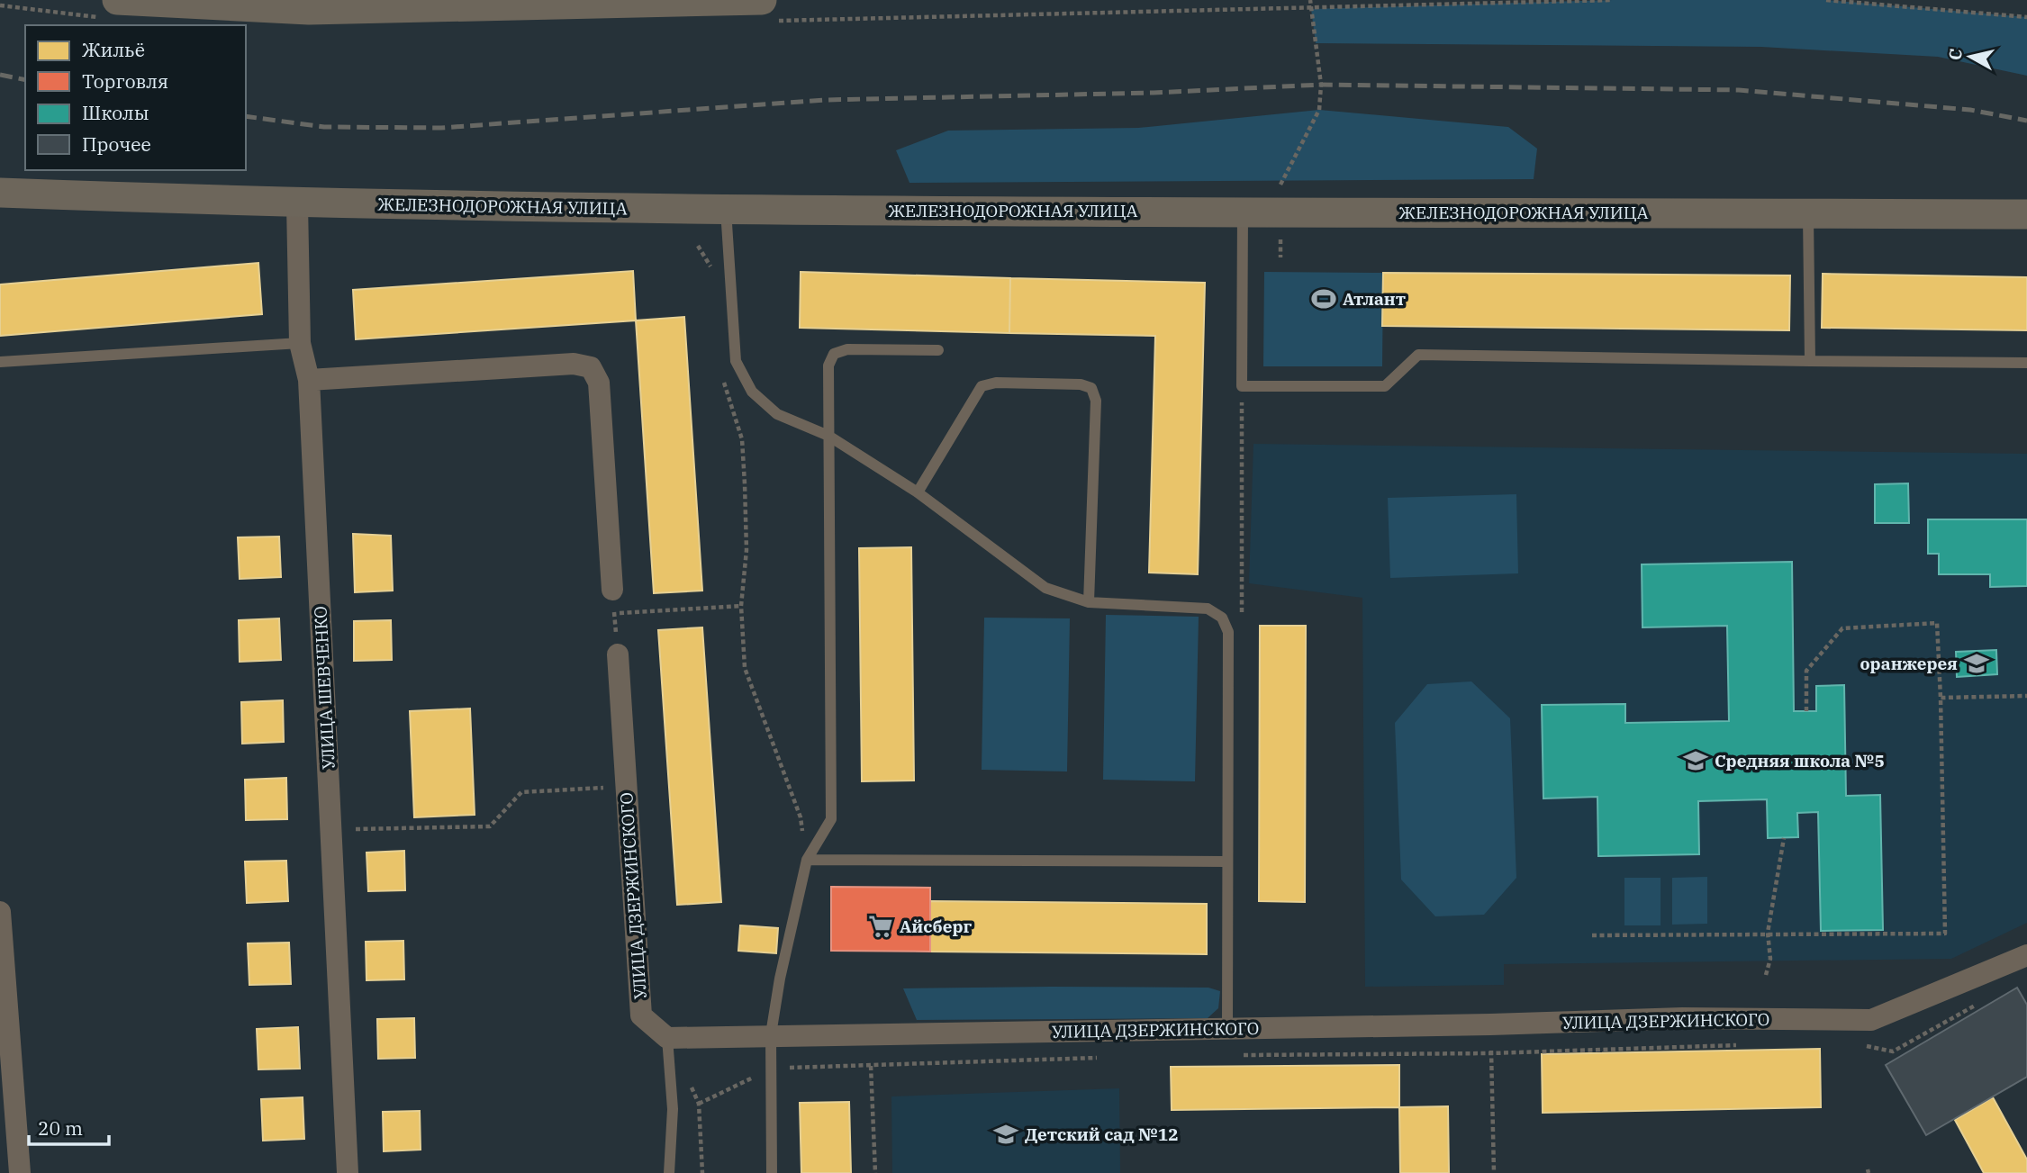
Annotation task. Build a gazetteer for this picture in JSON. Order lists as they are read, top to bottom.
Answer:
{
  "streets": {
    "street": ["ЖЕЛЕЗНОДОРОЖНАЯ УЛИЦА", "УЛИЦА ШЕВЧЕНКО", "УЛИЦА ДЗЕРЖИНСКОГО"]
  },
  "crossings": [
    ["ЖЕЛЕЗНОДОРОЖНАЯ УЛИЦА", "УЛИЦА ШЕВЧЕНКО"]
  ],
  "places": {
    "sports": ["Атлант"],
    "school or university": ["оранжерея", "Средняя школа №5", "Детский сад №12"],
    "supermarket": ["Айсберг"]
  },
  "legend": [
    "Жильё",
    "Торговля",
    "Школы",
    "Прочее"
  ],
  "scale_bar": "20 m",
  "north": "left"
}
